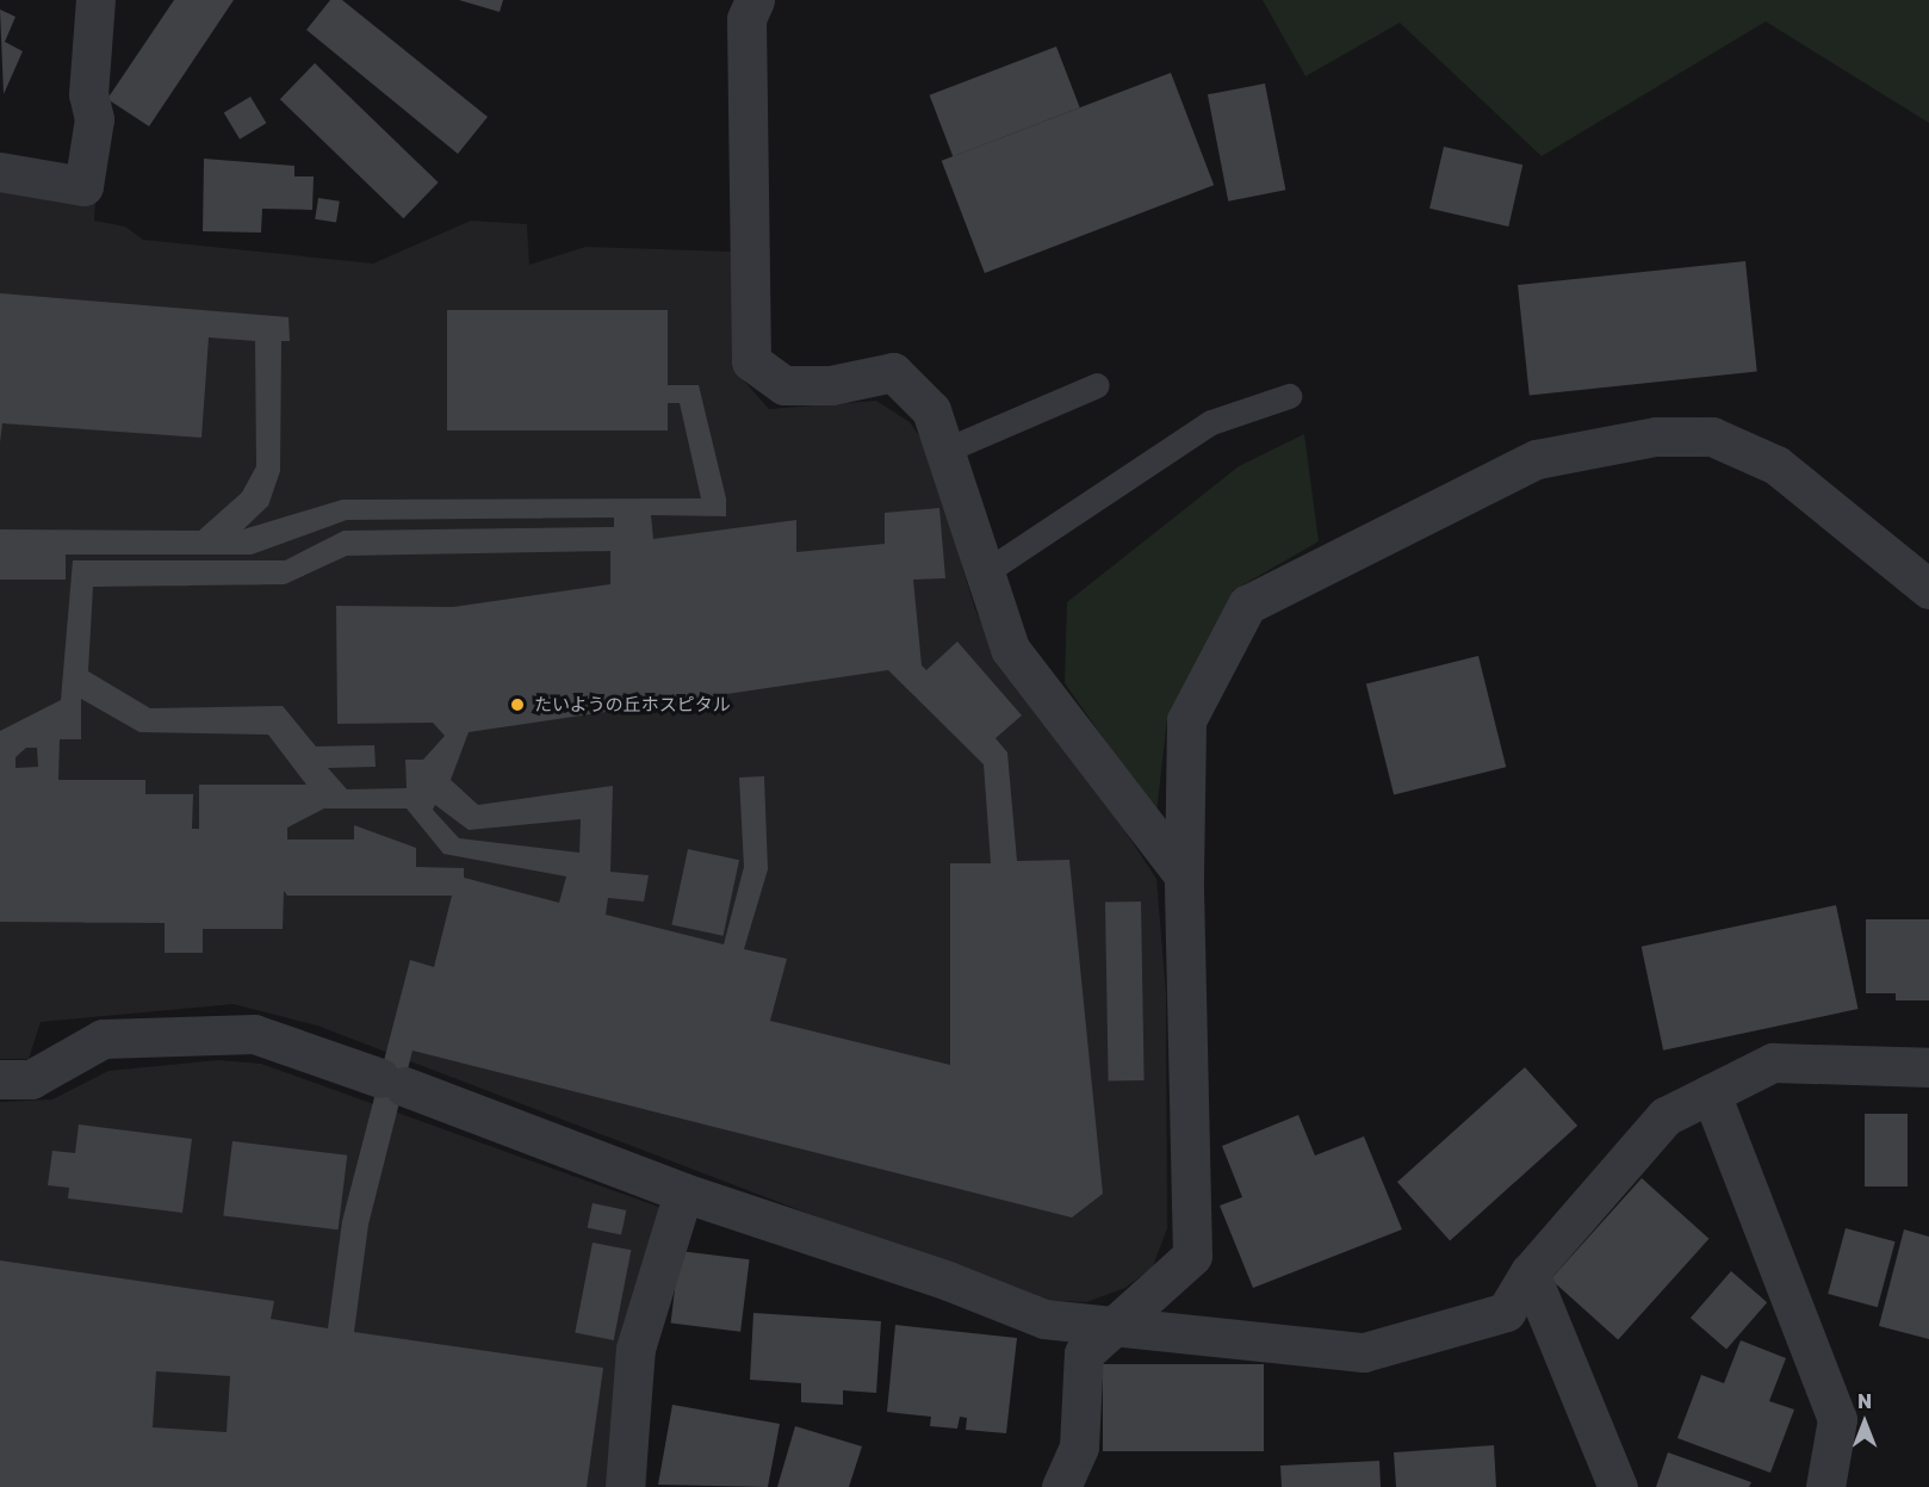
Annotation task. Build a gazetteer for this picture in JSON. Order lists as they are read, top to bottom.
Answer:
{
  "places": ["たいようの丘ホスピタル"],
  "north": "top"
}
